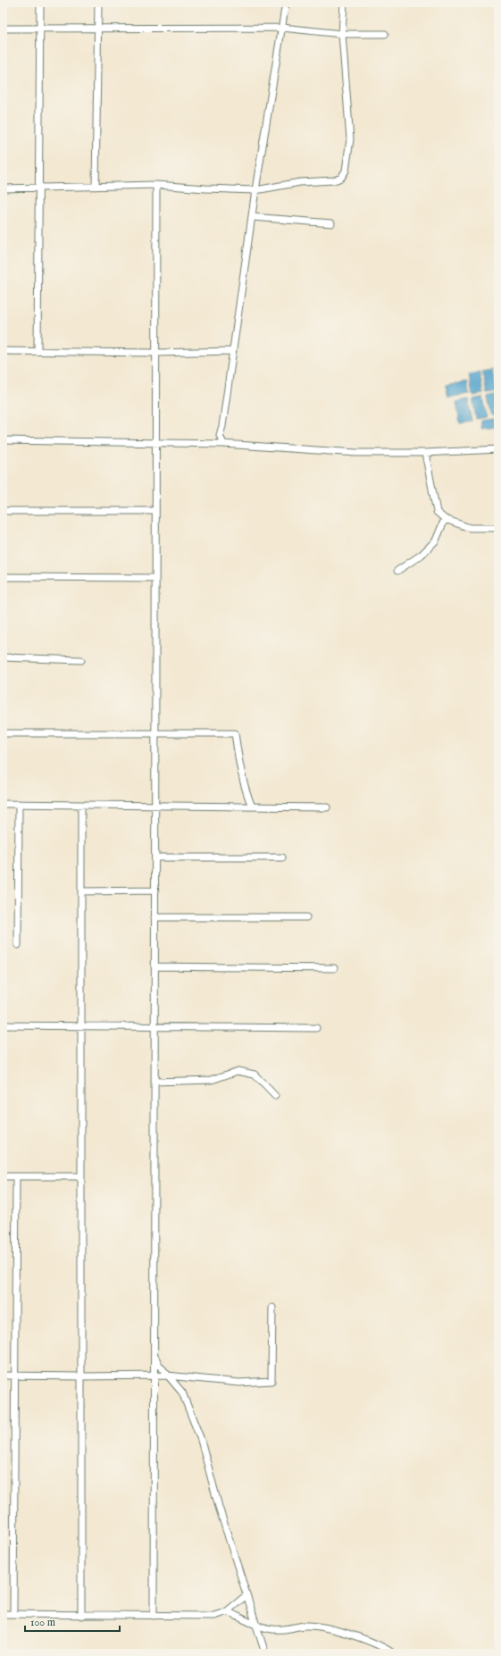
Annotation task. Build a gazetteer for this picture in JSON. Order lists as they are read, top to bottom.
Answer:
{
  "scale_bar": "100 m"
}
